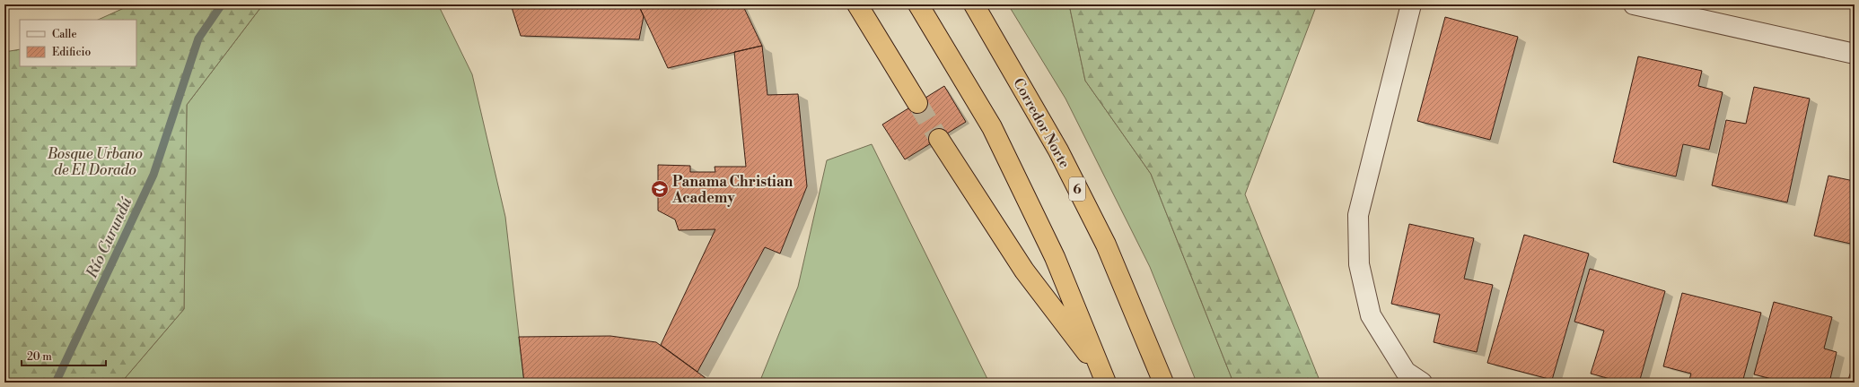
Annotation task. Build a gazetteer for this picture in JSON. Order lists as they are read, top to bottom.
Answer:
{
  "streets": {
    "highway": ["Corredor Norte", "6"]
  },
  "water": ["Río Curundú"],
  "parks": ["Bosque Urbano de El Dorado"],
  "places": {
    "school or university": ["Panama Christian Academy"]
  },
  "legend": ["Calle", "Edificio"],
  "scale_bar": "20 m"
}
